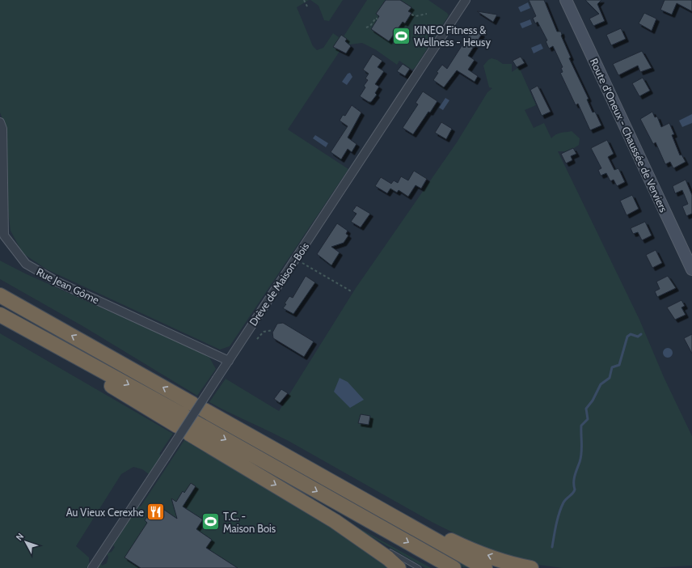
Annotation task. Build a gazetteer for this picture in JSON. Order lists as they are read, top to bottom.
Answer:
{
  "streets": {
    "main road": ["Route d'Oneux - Chaussée de Verviers"],
    "street": ["Drève de Maison-Bois", "Rue Jean Gôme"]
  },
  "crossings": [
    ["Drève de Maison-Bois", "Rue Jean Gôme"]
  ],
  "places": {
    "sports": ["KINEO Fitness & Wellness - Heusy", "T.C. - Maison Bois"],
    "restaurant": ["Au Vieux Cerexhe"]
  },
  "north": "top left"
}
